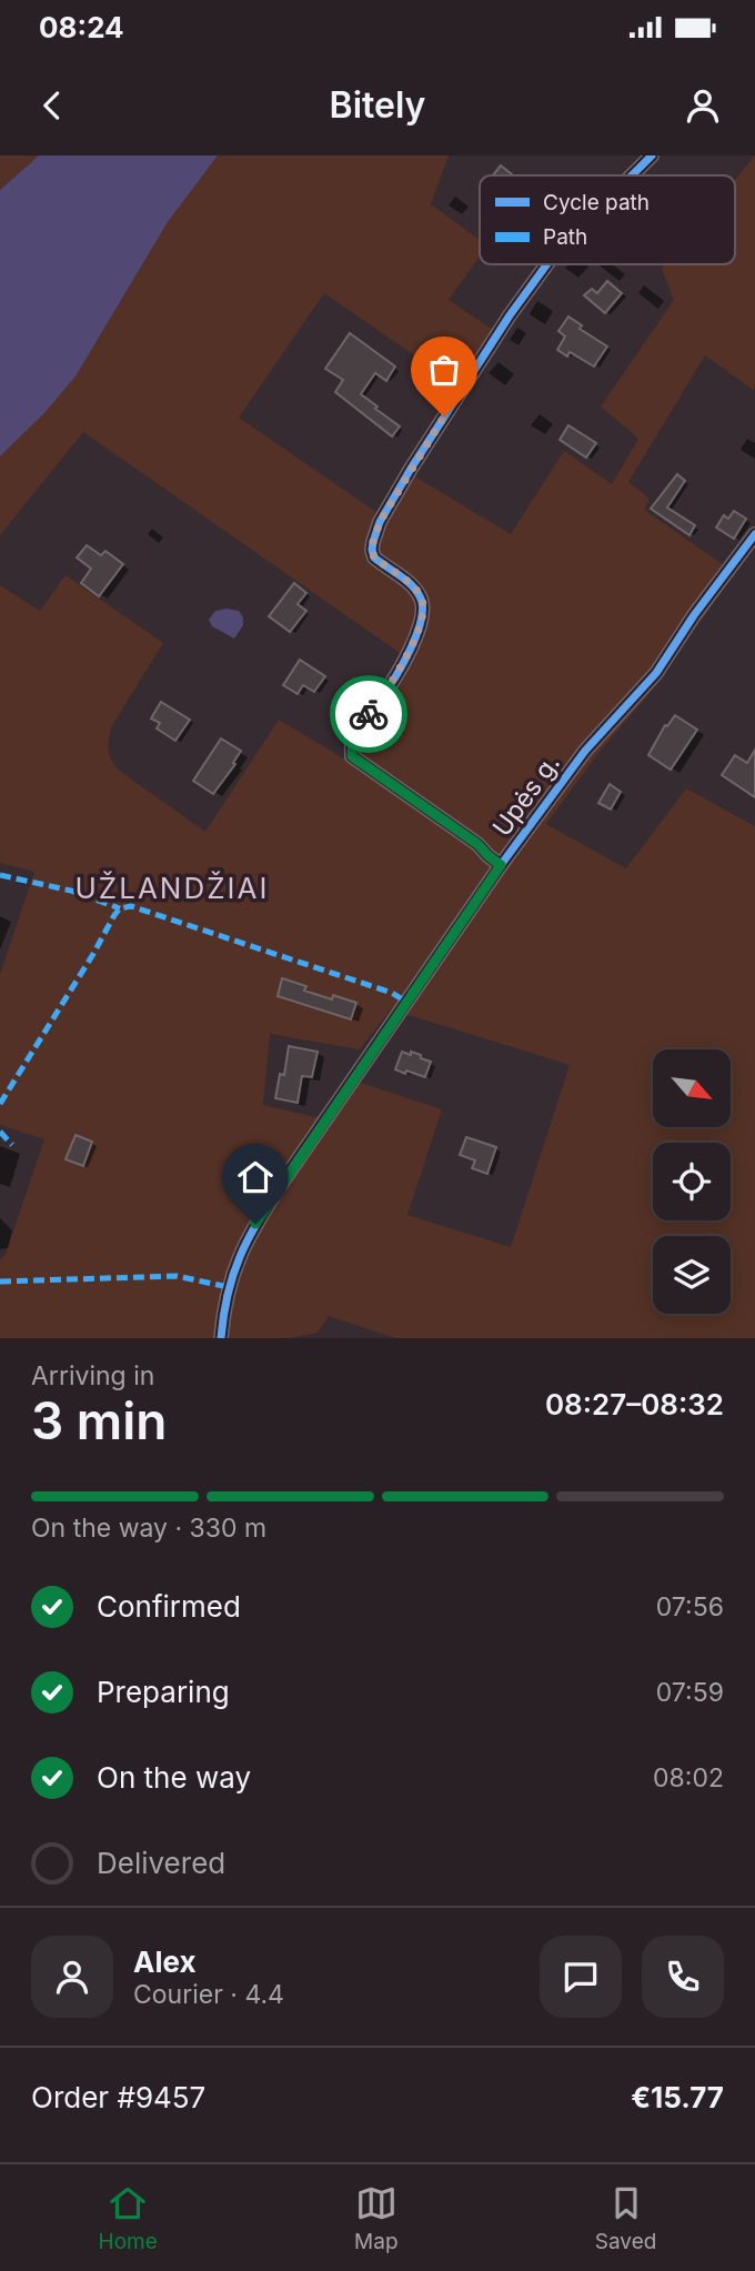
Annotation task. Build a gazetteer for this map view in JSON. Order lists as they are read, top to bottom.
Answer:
{
  "streets": {
    "street": ["Upės g."]
  },
  "districts": ["UŽLANDŽIAI"],
  "legend": ["Cycle path", "Path"],
  "north": "bottom right",
  "page": {
    "status": "08:24",
    "header": "Bitely",
    "heading": ["3 min", "Arriving in", "08:27–08:32"],
    "panel": [
      "Alex",
      "Courier · 4.4",
      "Order #9457",
      "€15.77"
    ],
    "bar": "On the way · 330 m",
    "list": [
      ["Confirmed", "07:56"],
      ["Preparing", "07:59"],
      ["On the way", "08:02"],
      "Delivered"
    ],
    "tabs": ["Home", "Map", "Saved"]
  }
}
